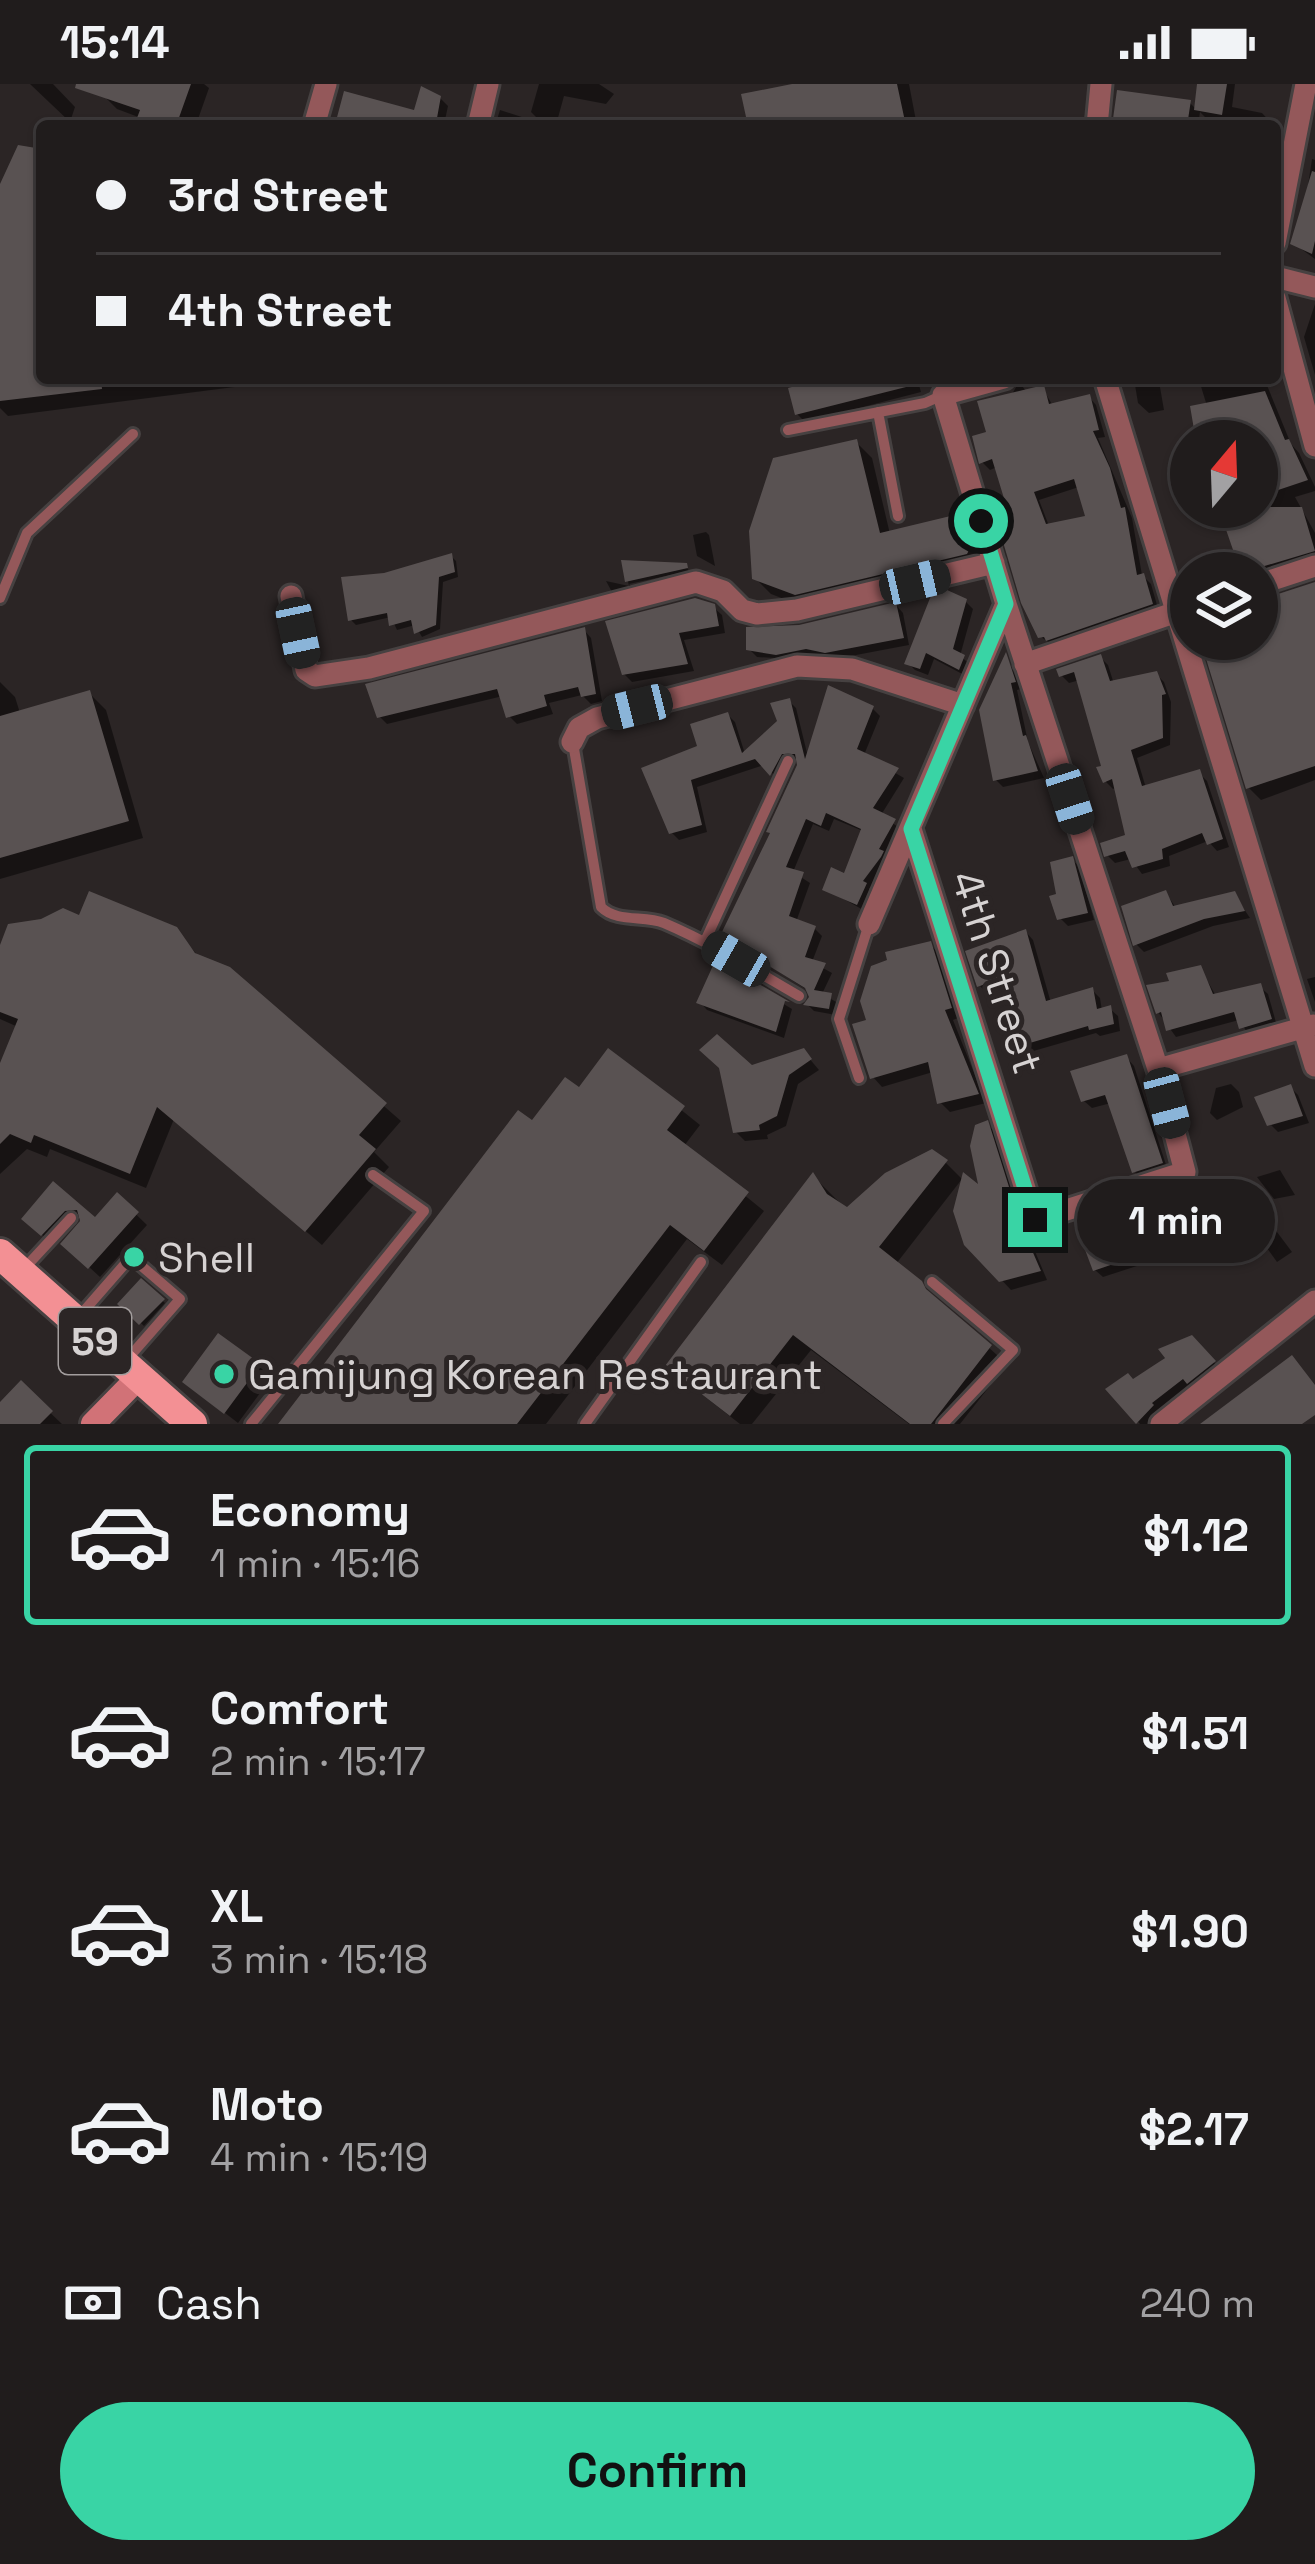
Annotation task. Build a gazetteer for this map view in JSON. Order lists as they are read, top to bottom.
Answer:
{
  "streets": {
    "main road": ["59"],
    "street": ["4th Street"]
  },
  "places": ["Shell", "Gamijung Korean Restaurant"],
  "north": "top",
  "page": {
    "status": "15:14",
    "banner": ["3rd Street", "4th Street"],
    "bubble": "1 min",
    "list": [
      {
        "name": "Economy",
        "note": "1 min · 15:16",
        "value": "$1.12"
      },
      {
        "name": "Comfort",
        "note": "2 min · 15:17",
        "value": "$1.51"
      },
      {
        "name": "XL",
        "note": "3 min · 15:18",
        "value": "$1.90"
      },
      {
        "name": "Moto",
        "note": "4 min · 15:19",
        "value": "$2.17"
      }
    ],
    "pay": ["Cash", "240 m"],
    "buttons": "Confirm"
  }
}
